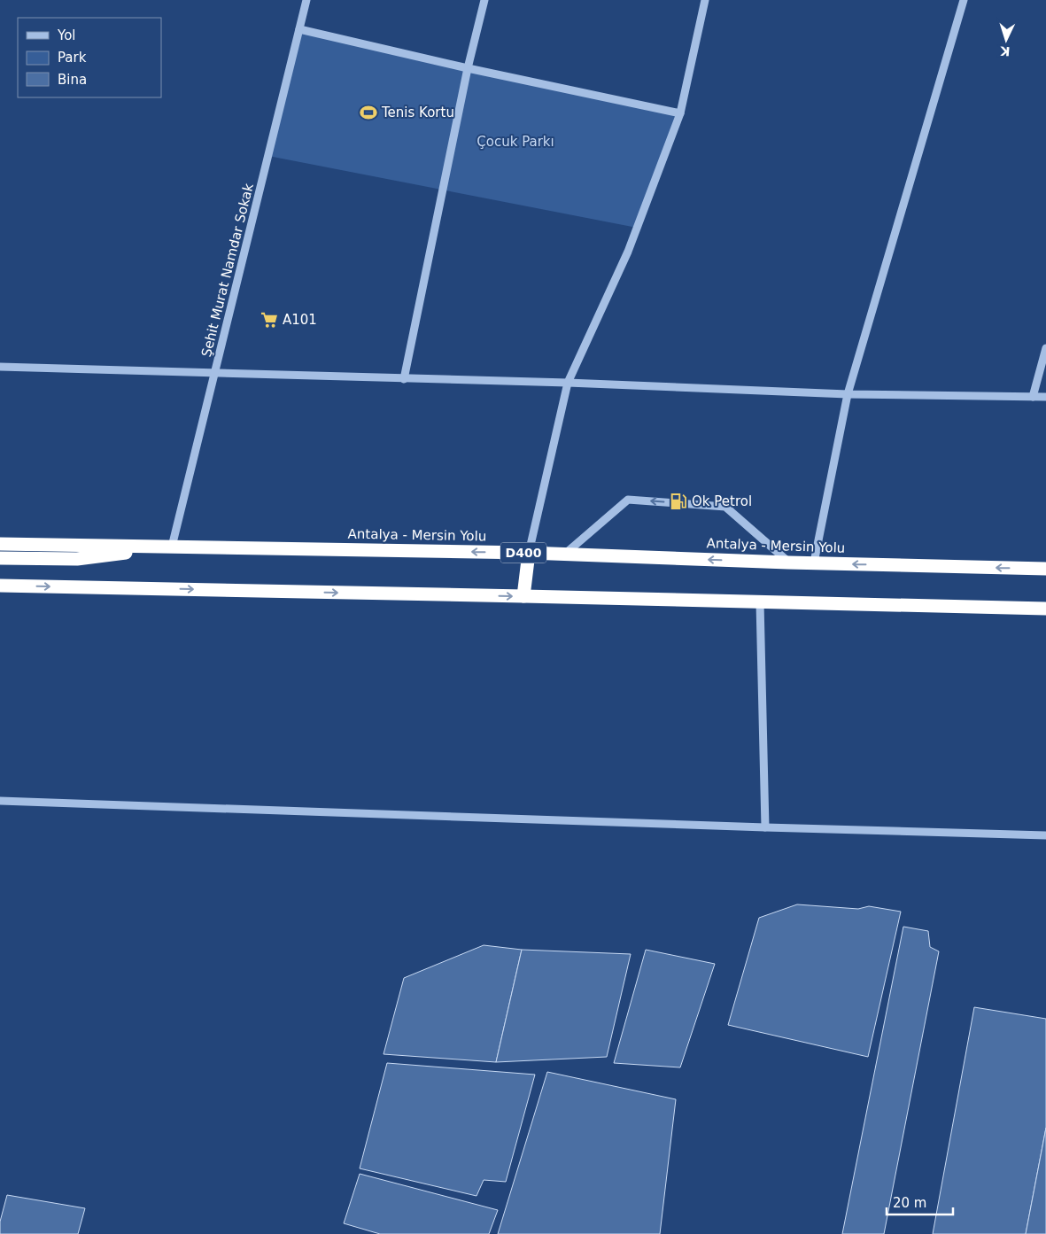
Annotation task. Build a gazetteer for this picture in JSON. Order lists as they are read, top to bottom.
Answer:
{
  "streets": {
    "highway": ["Antalya - Mersin Yolu", "D400"],
    "street": ["Şehit Murat Namdar Sokak"]
  },
  "crossings": [
    ["Şehit Murat Namdar Sokak", "Antalya - Mersin Yolu"]
  ],
  "parks": ["Çocuk Parkı"],
  "places": {
    "sports": ["Tenis Kortu"],
    "supermarket": ["A101"],
    "fuel station": ["Ok Petrol"]
  },
  "legend": ["Yol", "Park", "Bina"],
  "scale_bar": "20 m",
  "north": "bottom"
}
